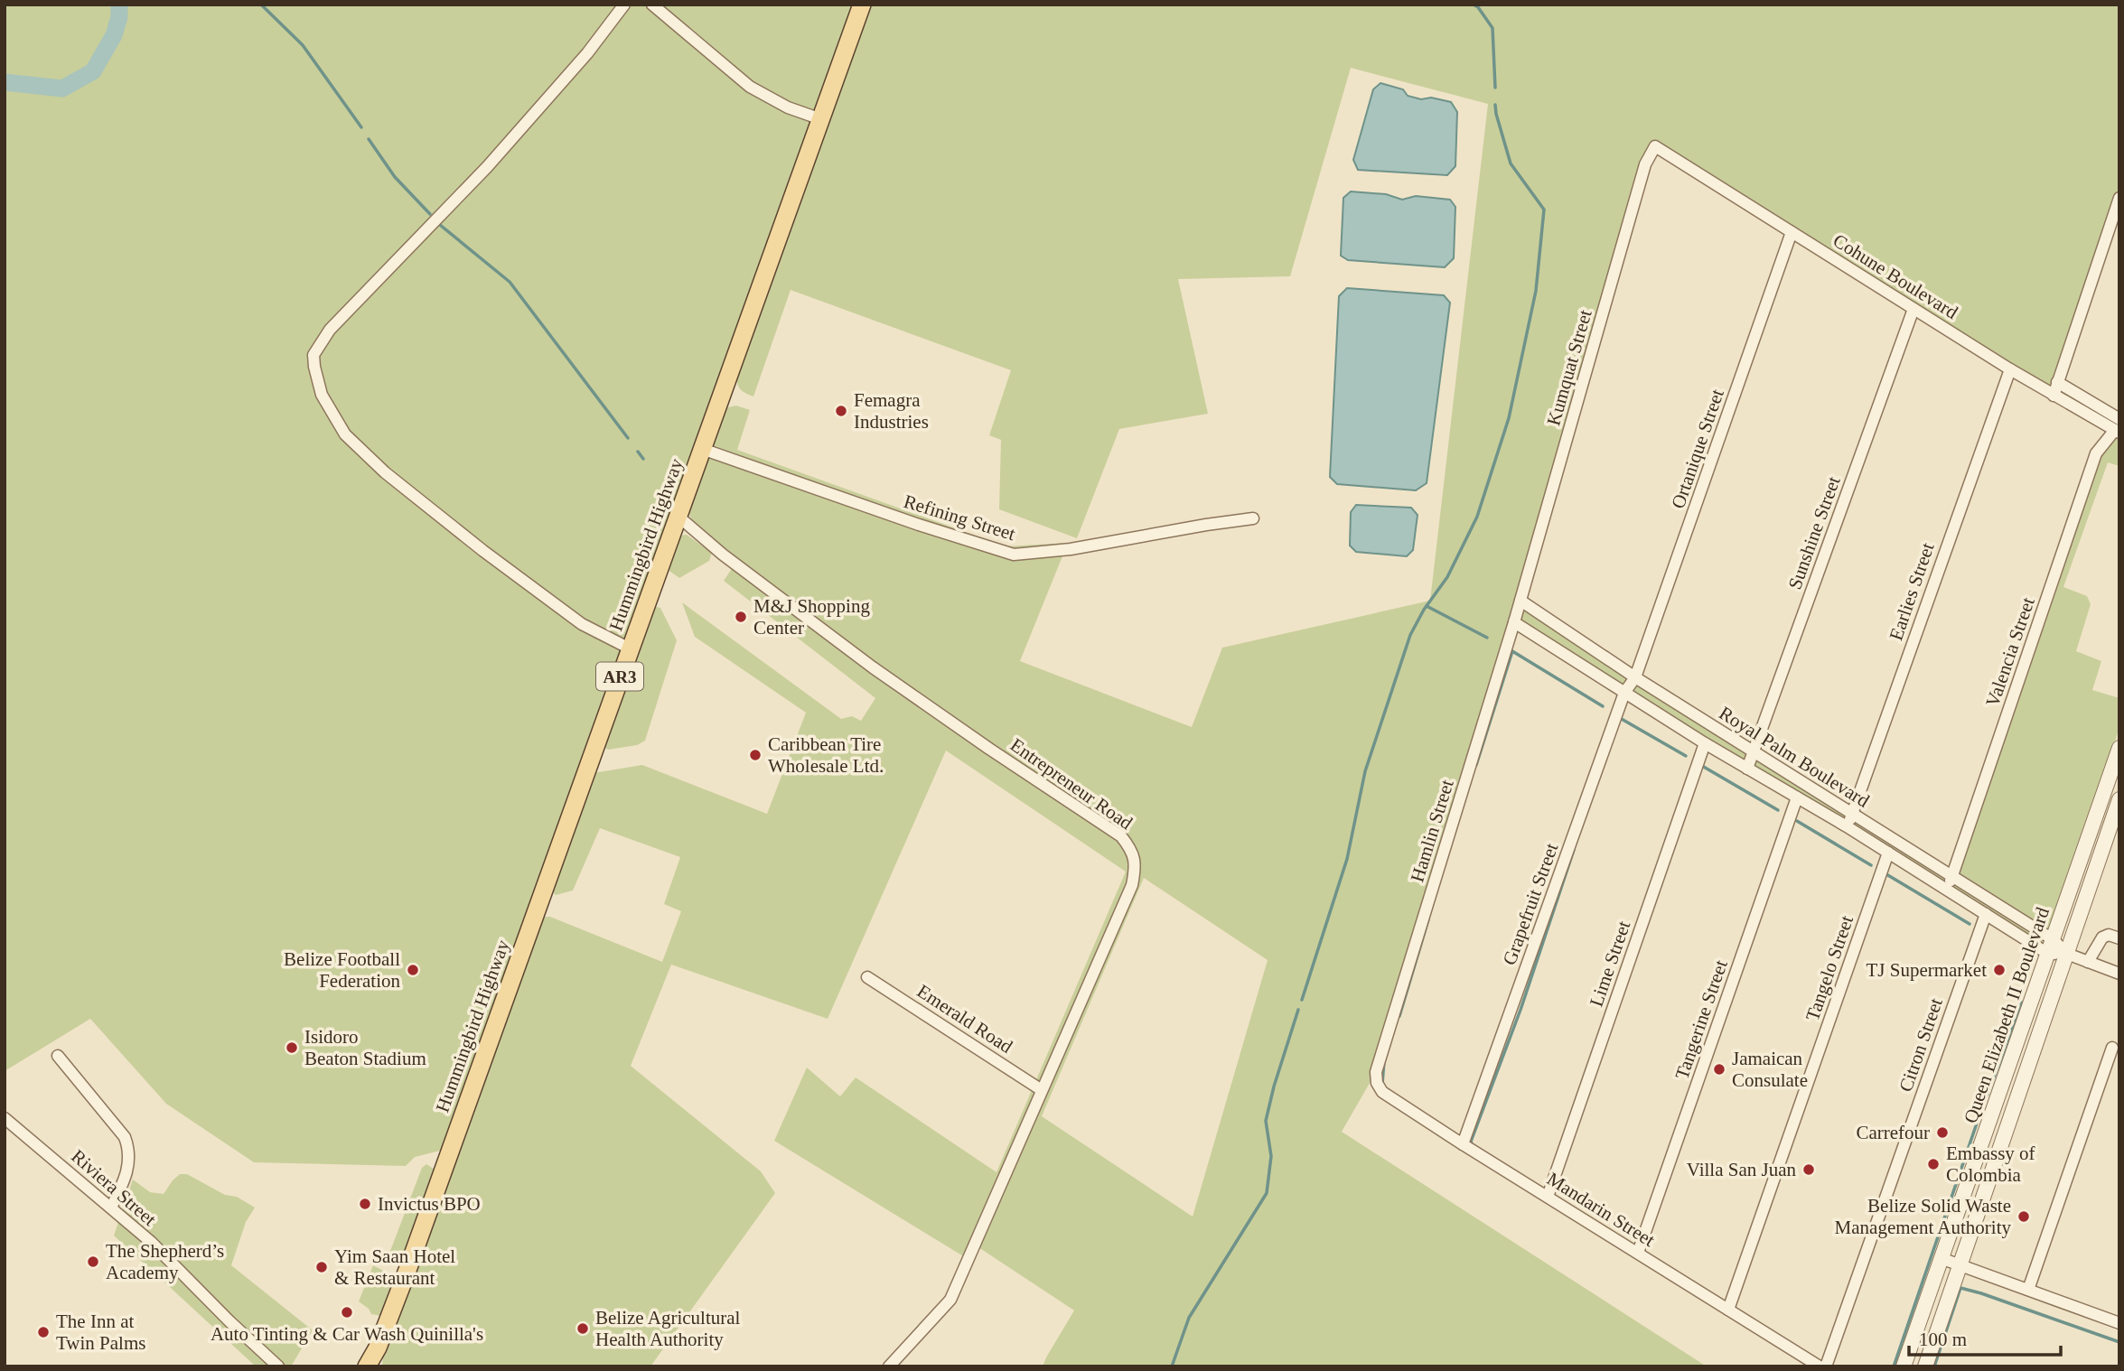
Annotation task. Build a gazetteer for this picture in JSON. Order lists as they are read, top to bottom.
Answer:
{
  "streets": {
    "main road": ["Hummingbird Highway", "AR3"],
    "street": [
      "Cohune Boulevard",
      "Kumquat Street",
      "Ortanique Street",
      "Refining Street",
      "Sunshine Street",
      "Earlies Street",
      "Valencia Street",
      "Royal Palm Boulevard",
      "Entrepreneur Road",
      "Hamlin Street",
      "Grapefruit Street",
      "Lime Street",
      "Tangelo Street",
      "Queen Elizabeth II Boulevard",
      "Emerald Road",
      "Tangerine Street",
      "Citron Street",
      "Riviera Street",
      "Mandarin Street"
    ]
  },
  "crossings": [
    ["Cohune Boulevard", "Kumquat Street"],
    ["Cohune Boulevard", "Ortanique Street"],
    ["Cohune Boulevard", "Sunshine Street"],
    ["Cohune Boulevard", "Earlies Street"],
    ["Cohune Boulevard", "Valencia Street"],
    ["Kumquat Street", "Royal Palm Boulevard"],
    ["Kumquat Street", "Hamlin Street"],
    ["Ortanique Street", "Royal Palm Boulevard"],
    ["Ortanique Street", "Grapefruit Street"],
    ["Refining Street", "Hummingbird Highway"],
    ["Sunshine Street", "Royal Palm Boulevard"],
    ["Hummingbird Highway", "Entrepreneur Road"],
    ["Earlies Street", "Royal Palm Boulevard"],
    ["Valencia Street", "Royal Palm Boulevard"],
    ["Royal Palm Boulevard", "Hamlin Street"],
    ["Royal Palm Boulevard", "Grapefruit Street"],
    ["Royal Palm Boulevard", "Lime Street"],
    ["Royal Palm Boulevard", "Tangelo Street"],
    ["Royal Palm Boulevard", "Queen Elizabeth II Boulevard"],
    ["Royal Palm Boulevard", "Tangerine Street"],
    ["Royal Palm Boulevard", "Citron Street"],
    ["Entrepreneur Road", "Emerald Road"],
    ["Hamlin Street", "Mandarin Street"],
    ["Grapefruit Street", "Mandarin Street"],
    ["Lime Street", "Mandarin Street"],
    ["Tangelo Street", "Mandarin Street"],
    ["Tangerine Street", "Mandarin Street"]
  ],
  "places": [
    "Femagra Industries",
    "M&J Shopping Center",
    "Caribbean Tire Wholesale Ltd.",
    "Belize Football Federation",
    "TJ Supermarket",
    "Isidoro Beaton Stadium",
    "Jamaican Consulate",
    "Carrefour",
    "Embassy of Colombia",
    "Villa San Juan",
    "Invictus BPO",
    "Belize Solid Waste Management Authority",
    "The Shepherd’s Academy",
    "Yim Saan Hotel & Restaurant",
    "Auto Tinting & Car Wash Quinilla's",
    "Belize Agricultural Health Authority",
    "The Inn at Twin Palms"
  ],
  "scale_bar": "100 m"
}
